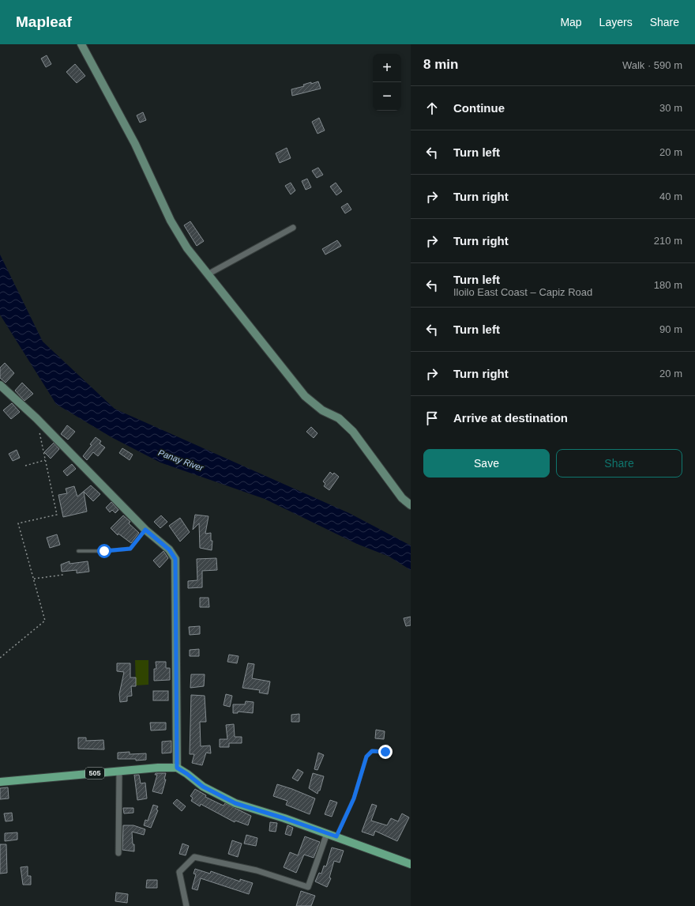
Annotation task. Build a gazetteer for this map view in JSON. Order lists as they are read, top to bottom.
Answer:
{
  "streets": {
    "main road": ["505"]
  },
  "water": ["Panay River"],
  "page": {
    "header": "Mapleaf",
    "nav": ["Map", "Layers", "Share"],
    "heading": ["8 min", "Walk · 590 m"],
    "map_buttons": ["+", "−"],
    "list": [
      ["Continue", "30 m"],
      ["Turn left", "20 m"],
      ["Turn right", "40 m"],
      ["Turn right", "210 m"],
      ["Turn left", "Iloilo East Coast – Capiz Road", "180 m"],
      ["Turn left", "90 m"],
      ["Turn right", "20 m"],
      "Arrive at destination"
    ],
    "buttons": ["Save", "Share"]
  }
}
